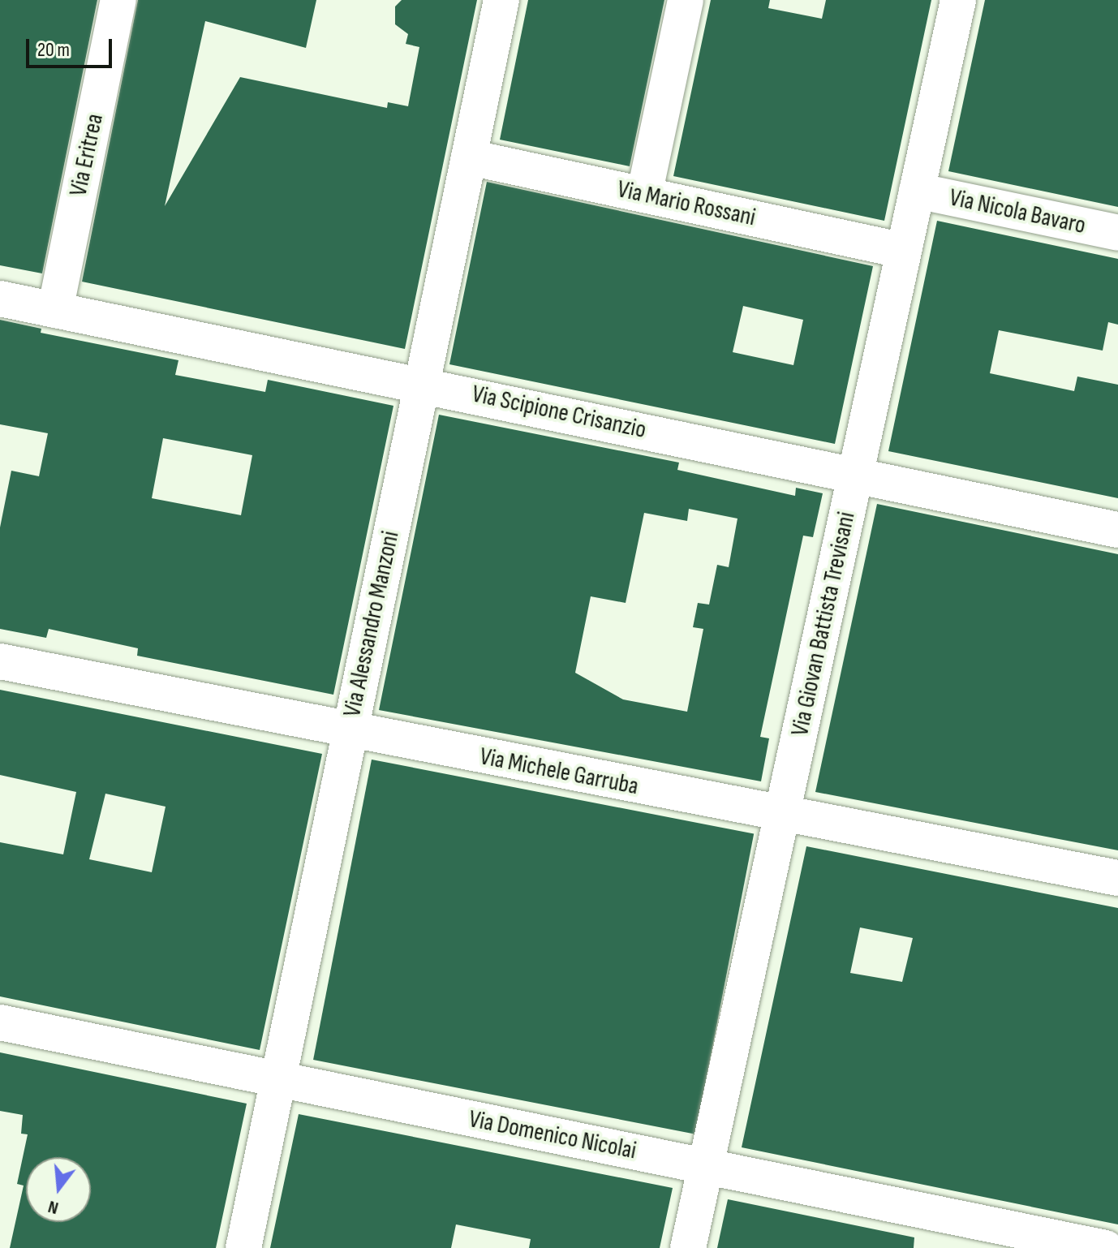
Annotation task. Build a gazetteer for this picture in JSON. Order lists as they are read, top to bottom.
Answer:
{
  "streets": {
    "street": [
      "Via Eritrea",
      "Via Mario Rossani",
      "Via Nicola Bavaro",
      "Via Scipione Crisanzio",
      "Via Alessandro Manzoni",
      "Via Giovan Battista Trevisani",
      "Via Michele Garruba",
      "Via Domenico Nicolai"
    ]
  },
  "crossings": [
    ["Via Eritrea", "Via Scipione Crisanzio"],
    ["Via Mario Rossani", "Via Alessandro Manzoni"],
    ["Via Mario Rossani", "Via Giovan Battista Trevisani"],
    ["Via Nicola Bavaro", "Via Giovan Battista Trevisani"],
    ["Via Scipione Crisanzio", "Via Alessandro Manzoni"],
    ["Via Scipione Crisanzio", "Via Giovan Battista Trevisani"],
    ["Via Alessandro Manzoni", "Via Michele Garruba"],
    ["Via Alessandro Manzoni", "Via Domenico Nicolai"],
    ["Via Giovan Battista Trevisani", "Via Michele Garruba"],
    ["Via Giovan Battista Trevisani", "Via Domenico Nicolai"]
  ],
  "scale_bar": "20 m",
  "north": "bottom"
}
